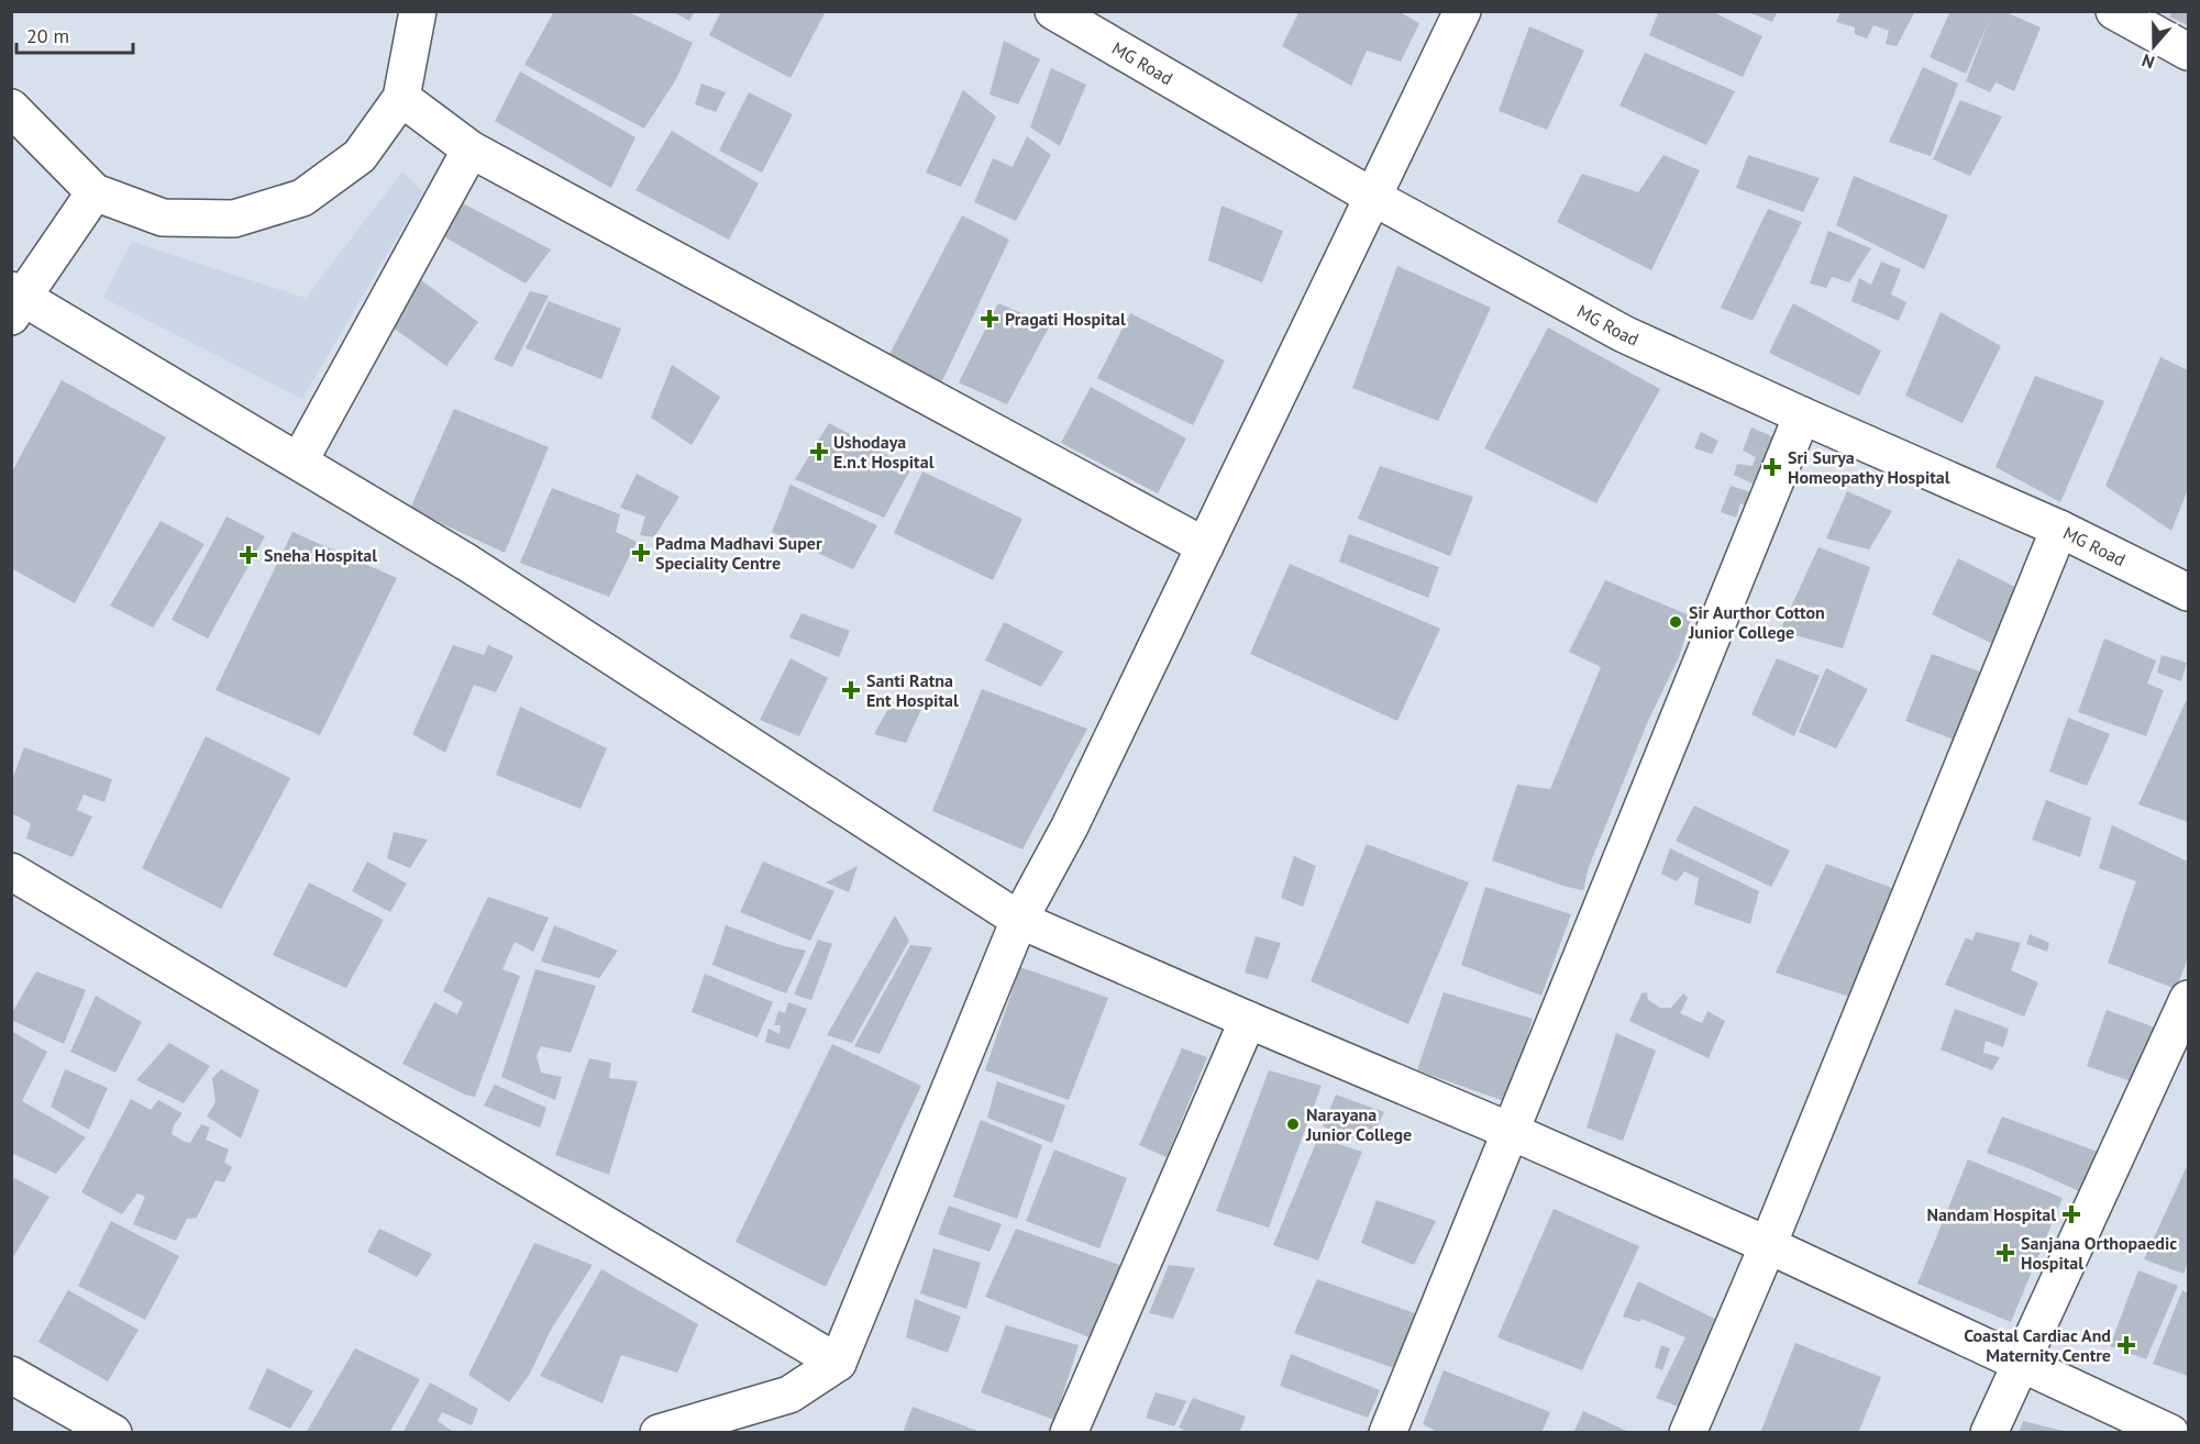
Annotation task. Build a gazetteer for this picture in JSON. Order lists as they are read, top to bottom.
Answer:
{
  "streets": {
    "street": ["MG Road"]
  },
  "places": {
    "health": [
      "Pragati Hospital",
      "Ushodaya E.n.t Hospital",
      "Sri Surya Homeopathy Hospital",
      "Padma Madhavi Super Speciality Centre",
      "Sneha Hospital",
      "Santi Ratna Ent Hospital",
      "Nandam Hospital",
      "Sanjana Orthopaedic Hospital",
      "Coastal Cardiac And Maternity Centre"
    ],
    "other": ["Sir Aurthor Cotton Junior College", "Narayana Junior College"]
  },
  "scale_bar": "20 m",
  "north": "bottom"
}
